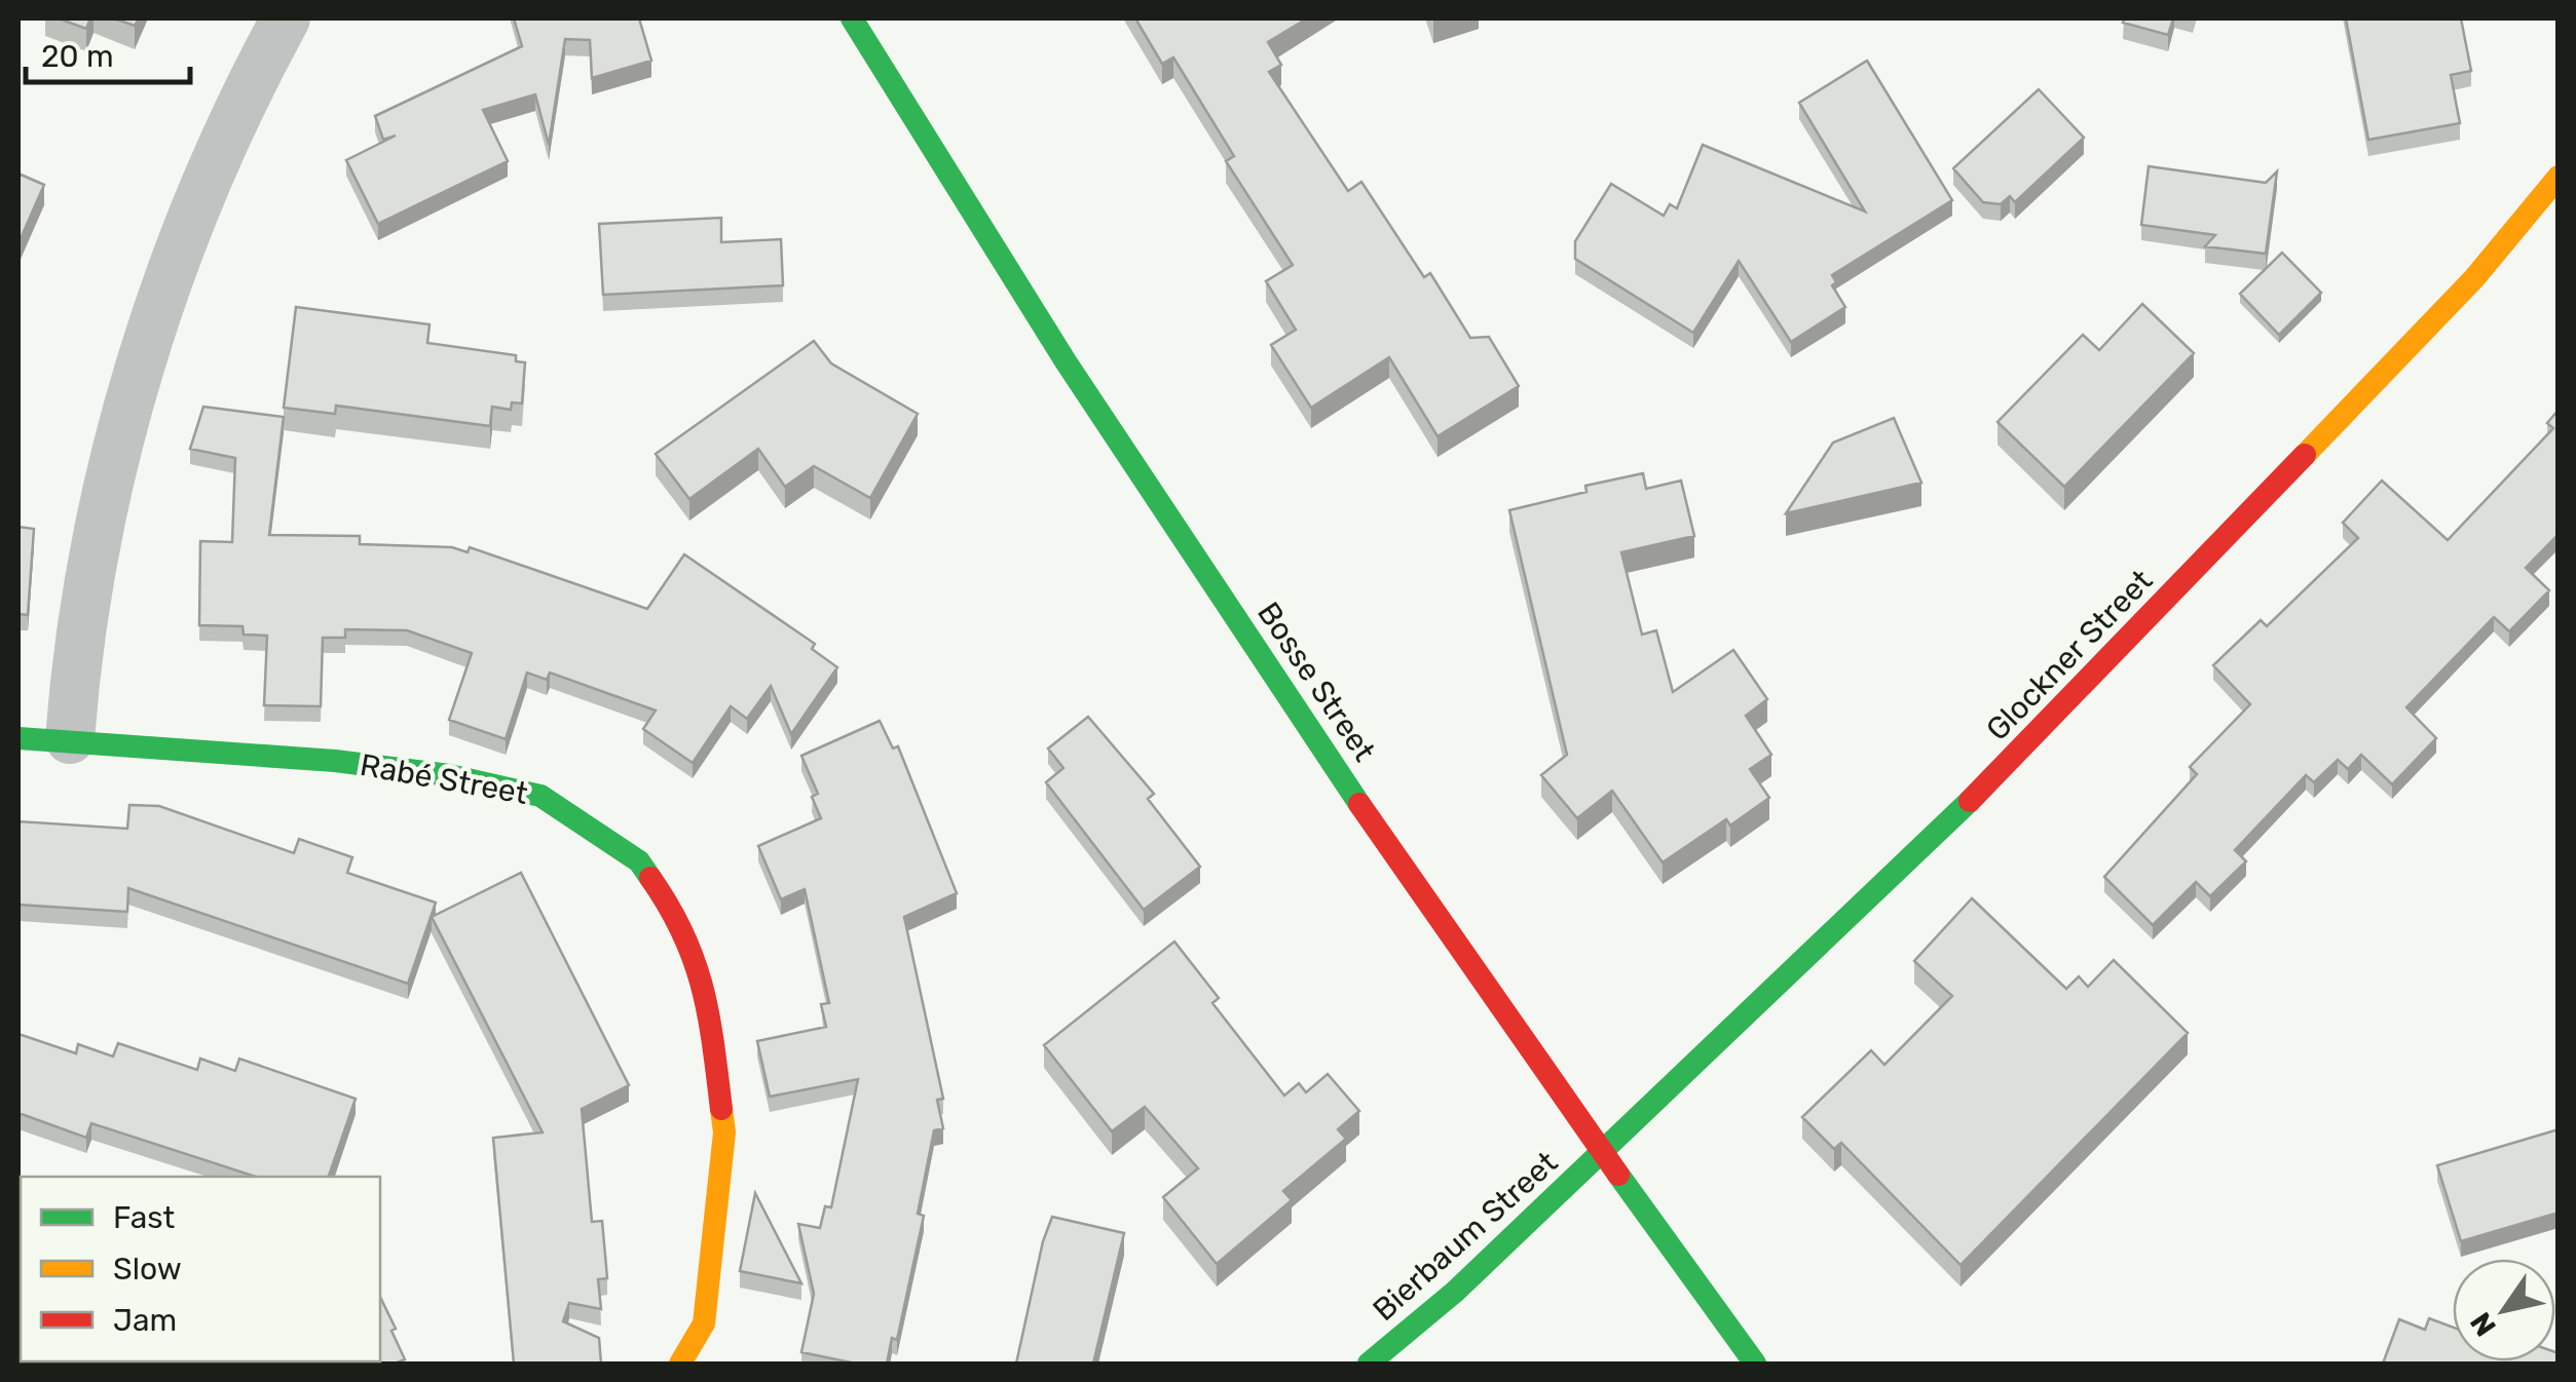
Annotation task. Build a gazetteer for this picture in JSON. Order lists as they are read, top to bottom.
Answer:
{
  "streets": {
    "street": [
      "Glockner Street",
      "Bosse Street",
      "Rabé Street",
      "Bierbaum Street"
    ]
  },
  "crossings": [
    ["Glockner Street", "Bosse Street"],
    ["Glockner Street", "Bierbaum Street"],
    ["Bosse Street", "Bierbaum Street"]
  ],
  "legend": ["Fast", "Slow", "Jam"],
  "scale_bar": "20 m",
  "north": "bottom left"
}
